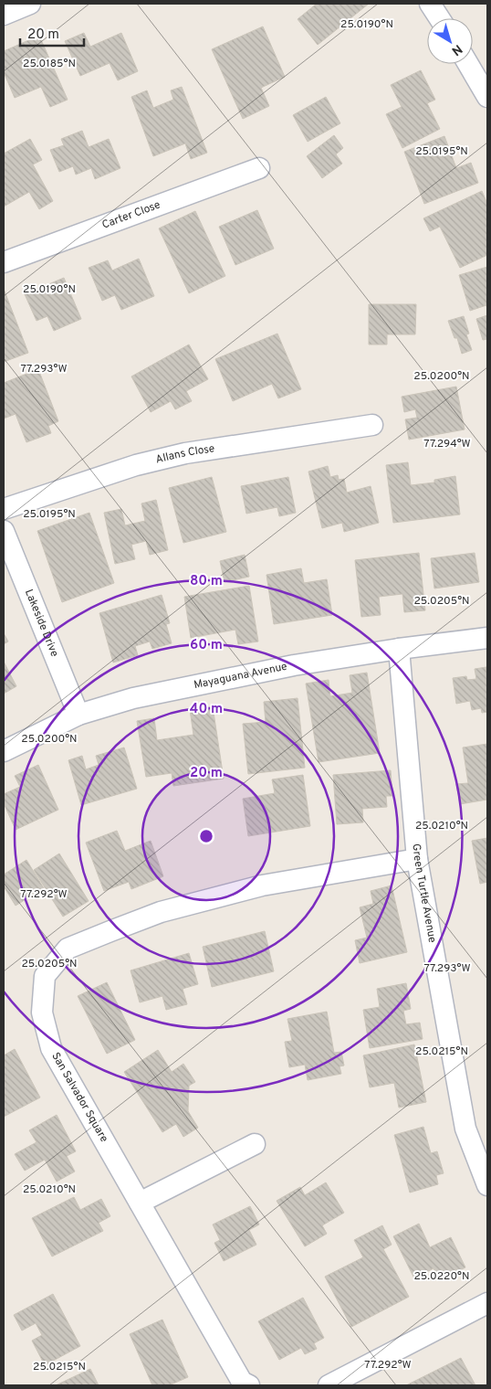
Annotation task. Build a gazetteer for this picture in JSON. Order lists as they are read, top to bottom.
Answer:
{
  "streets": {
    "street": [
      "Carter Close",
      "Allans Close",
      "Lakeside Drive",
      "Mayaguana Avenue",
      "Green Turtle Avenue",
      "San Salvador Square"
    ]
  },
  "crossings": [
    ["Lakeside Drive", "Mayaguana Avenue"],
    ["Mayaguana Avenue", "Green Turtle Avenue"],
    ["Green Turtle Avenue", "San Salvador Square"]
  ],
  "scale_bar": "20 m",
  "north": "bottom right",
  "coordinates": [
    "25.0190°N",
    "25.0185°N",
    "25.0195°N",
    "77.293°W",
    "25.0200°N",
    "77.294°W",
    "25.0205°N",
    "25.0210°N",
    "77.292°W",
    "25.0215°N",
    "25.0220°N"
  ],
  "rings": [
    "80 m",
    "60 m",
    "40 m",
    "20 m"
  ]
}
